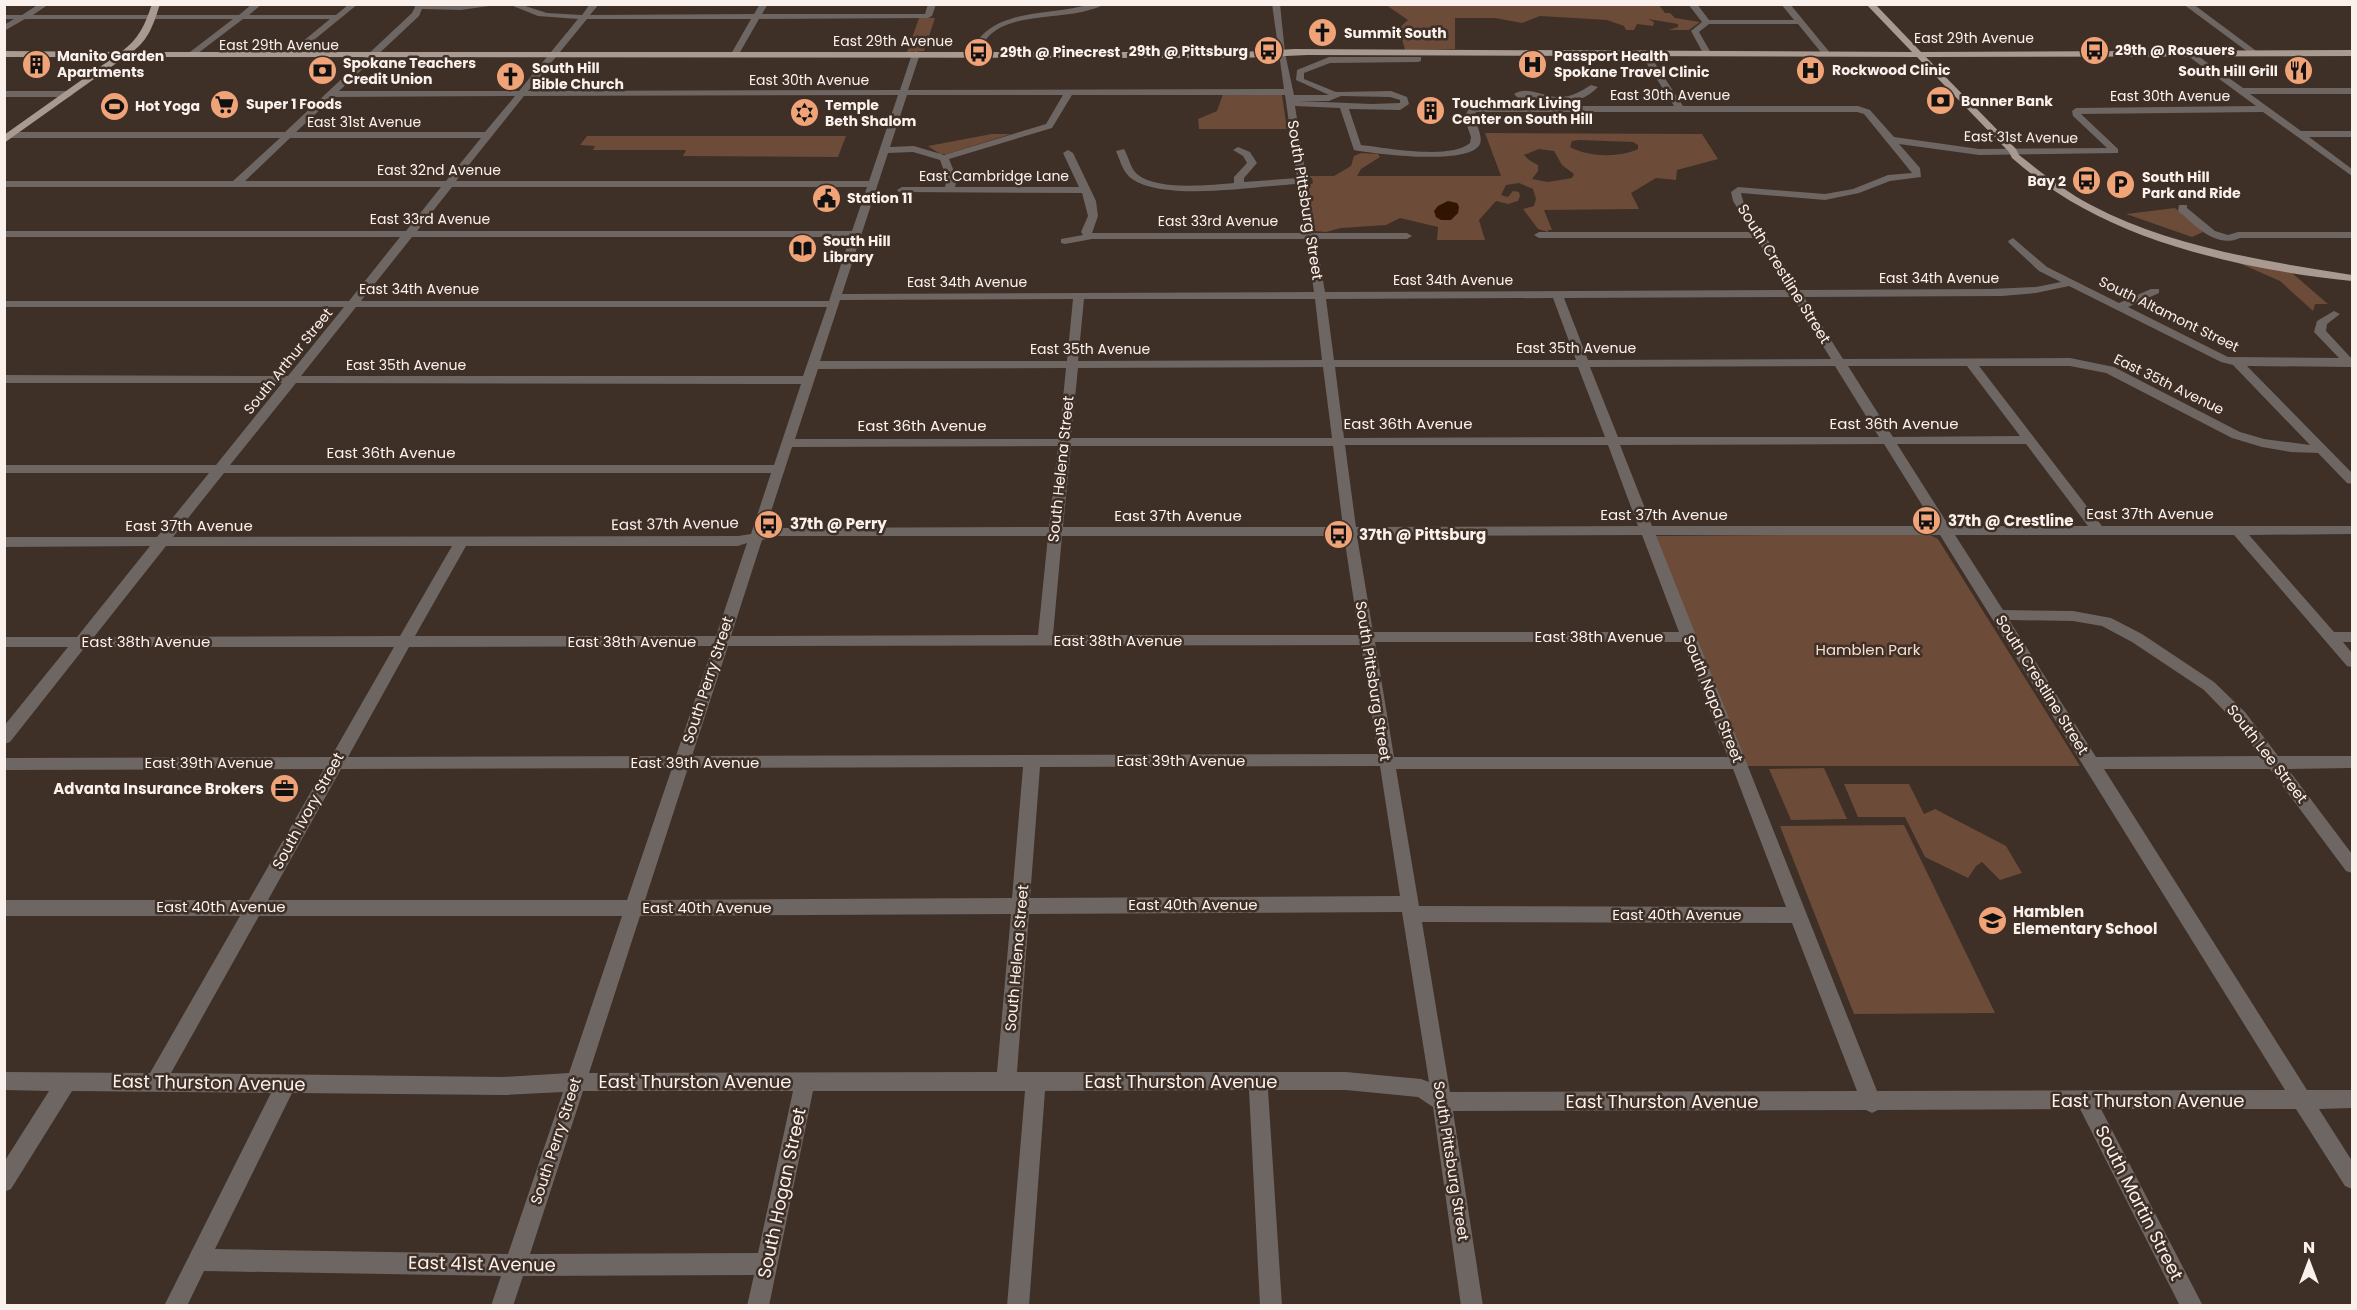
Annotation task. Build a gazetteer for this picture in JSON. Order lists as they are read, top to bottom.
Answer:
{
  "streets": {
    "main road": ["East 29th Avenue"],
    "street": [
      "East 30th Avenue",
      "East 31st Avenue",
      "East 32nd Avenue",
      "East Cambridge Lane",
      "South Pittsburg Street",
      "East 33rd Avenue",
      "South Crestline Street",
      "East 34th Avenue",
      "South Altamont Street",
      "East 35th Avenue",
      "South Arthur Street",
      "East 36th Avenue",
      "South Helena Street",
      "East 37th Avenue",
      "East 38th Avenue",
      "South Perry Street",
      "South Napa Street",
      "South Lee Street",
      "East 39th Avenue",
      "South Ivory Street",
      "East 40th Avenue",
      "East Thurston Avenue",
      "South Hogan Street",
      "South Martin Street",
      "East 41st Avenue"
    ]
  },
  "crossings": [
    ["East 29th Avenue", "South Pittsburg Street"],
    ["East 29th Avenue", "South Arthur Street"],
    ["East 29th Avenue", "South Perry Street"],
    ["East 30th Avenue", "East 31st Avenue"],
    ["East 30th Avenue", "South Pittsburg Street"],
    ["East 30th Avenue", "South Crestline Street"],
    ["East 30th Avenue", "South Arthur Street"],
    ["East 30th Avenue", "South Perry Street"],
    ["East 31st Avenue", "South Crestline Street"],
    ["East 31st Avenue", "South Arthur Street"],
    ["East 32nd Avenue", "South Arthur Street"],
    ["East 32nd Avenue", "South Perry Street"],
    ["South Pittsburg Street", "East 33rd Avenue"],
    ["South Pittsburg Street", "East 34th Avenue"],
    ["South Pittsburg Street", "East 35th Avenue"],
    ["South Pittsburg Street", "East 36th Avenue"],
    ["South Pittsburg Street", "East 37th Avenue"],
    ["South Pittsburg Street", "East 38th Avenue"],
    ["South Pittsburg Street", "East 39th Avenue"],
    ["South Pittsburg Street", "East 40th Avenue"],
    ["South Pittsburg Street", "East Thurston Avenue"],
    ["East 33rd Avenue", "South Arthur Street"],
    ["East 33rd Avenue", "South Perry Street"],
    ["South Crestline Street", "East 34th Avenue"],
    ["South Crestline Street", "East 35th Avenue"],
    ["South Crestline Street", "East 36th Avenue"],
    ["South Crestline Street", "East 37th Avenue"],
    ["South Crestline Street", "South Lee Street"],
    ["South Crestline Street", "East Thurston Avenue"],
    ["East 34th Avenue", "South Altamont Street"],
    ["East 34th Avenue", "South Arthur Street"],
    ["East 34th Avenue", "South Helena Street"],
    ["East 34th Avenue", "South Perry Street"],
    ["East 34th Avenue", "South Napa Street"],
    ["South Altamont Street", "East 35th Avenue"],
    ["East 35th Avenue", "South Arthur Street"],
    ["East 35th Avenue", "South Helena Street"],
    ["East 35th Avenue", "South Perry Street"],
    ["East 35th Avenue", "South Napa Street"],
    ["South Arthur Street", "East 36th Avenue"],
    ["South Arthur Street", "East 37th Avenue"],
    ["South Arthur Street", "East 38th Avenue"],
    ["East 36th Avenue", "South Helena Street"],
    ["East 36th Avenue", "South Perry Street"],
    ["East 36th Avenue", "South Napa Street"],
    ["South Helena Street", "East 37th Avenue"],
    ["South Helena Street", "East 38th Avenue"],
    ["South Helena Street", "East 39th Avenue"],
    ["South Helena Street", "East 40th Avenue"],
    ["South Helena Street", "East Thurston Avenue"],
    ["East 37th Avenue", "South Perry Street"],
    ["East 37th Avenue", "South Napa Street"],
    ["East 37th Avenue", "South Ivory Street"],
    ["East 38th Avenue", "South Perry Street"],
    ["East 38th Avenue", "South Napa Street"],
    ["East 38th Avenue", "South Ivory Street"],
    ["South Perry Street", "East 39th Avenue"],
    ["South Perry Street", "East 40th Avenue"],
    ["South Perry Street", "East Thurston Avenue"],
    ["South Perry Street", "East 41st Avenue"],
    ["South Napa Street", "East 39th Avenue"],
    ["South Napa Street", "East 40th Avenue"],
    ["South Napa Street", "East Thurston Avenue"],
    ["East 39th Avenue", "South Ivory Street"],
    ["South Ivory Street", "East 40th Avenue"],
    ["South Ivory Street", "East Thurston Avenue"],
    ["East Thurston Avenue", "South Hogan Street"],
    ["East Thurston Avenue", "South Martin Street"],
    ["South Hogan Street", "East 41st Avenue"]
  ],
  "parks": ["Hamblen Park"],
  "places": {
    "church": ["Summit South", "South Hill Bible Church"],
    "bus stop": [
      "29th @ Rosauers",
      "29th @ Pittsburg",
      "29th @ Pinecrest",
      "Bay 2",
      "37th @ Crestline",
      "37th @ Perry",
      "37th @ Pittsburg"
    ],
    "building": ["Manito Garden Apartments", "Touchmark Living Center on South Hill"],
    "hospital": ["Passport Health Spokane Travel Clinic", "Rockwood Clinic"],
    "bank": ["Spokane Teachers Credit Union", "Banner Bank"],
    "restaurant": ["South Hill Grill"],
    "supermarket": ["Super 1 Foods"],
    "sports": ["Hot Yoga"],
    "synagogue": ["Temple Beth Shalom"],
    "parking": ["South Hill Park and Ride"],
    "public building": ["Station 11"],
    "library": ["South Hill Library"],
    "office": ["Advanta Insurance Brokers"],
    "school or university": ["Hamblen Elementary School"]
  },
  "north": "top"
}
